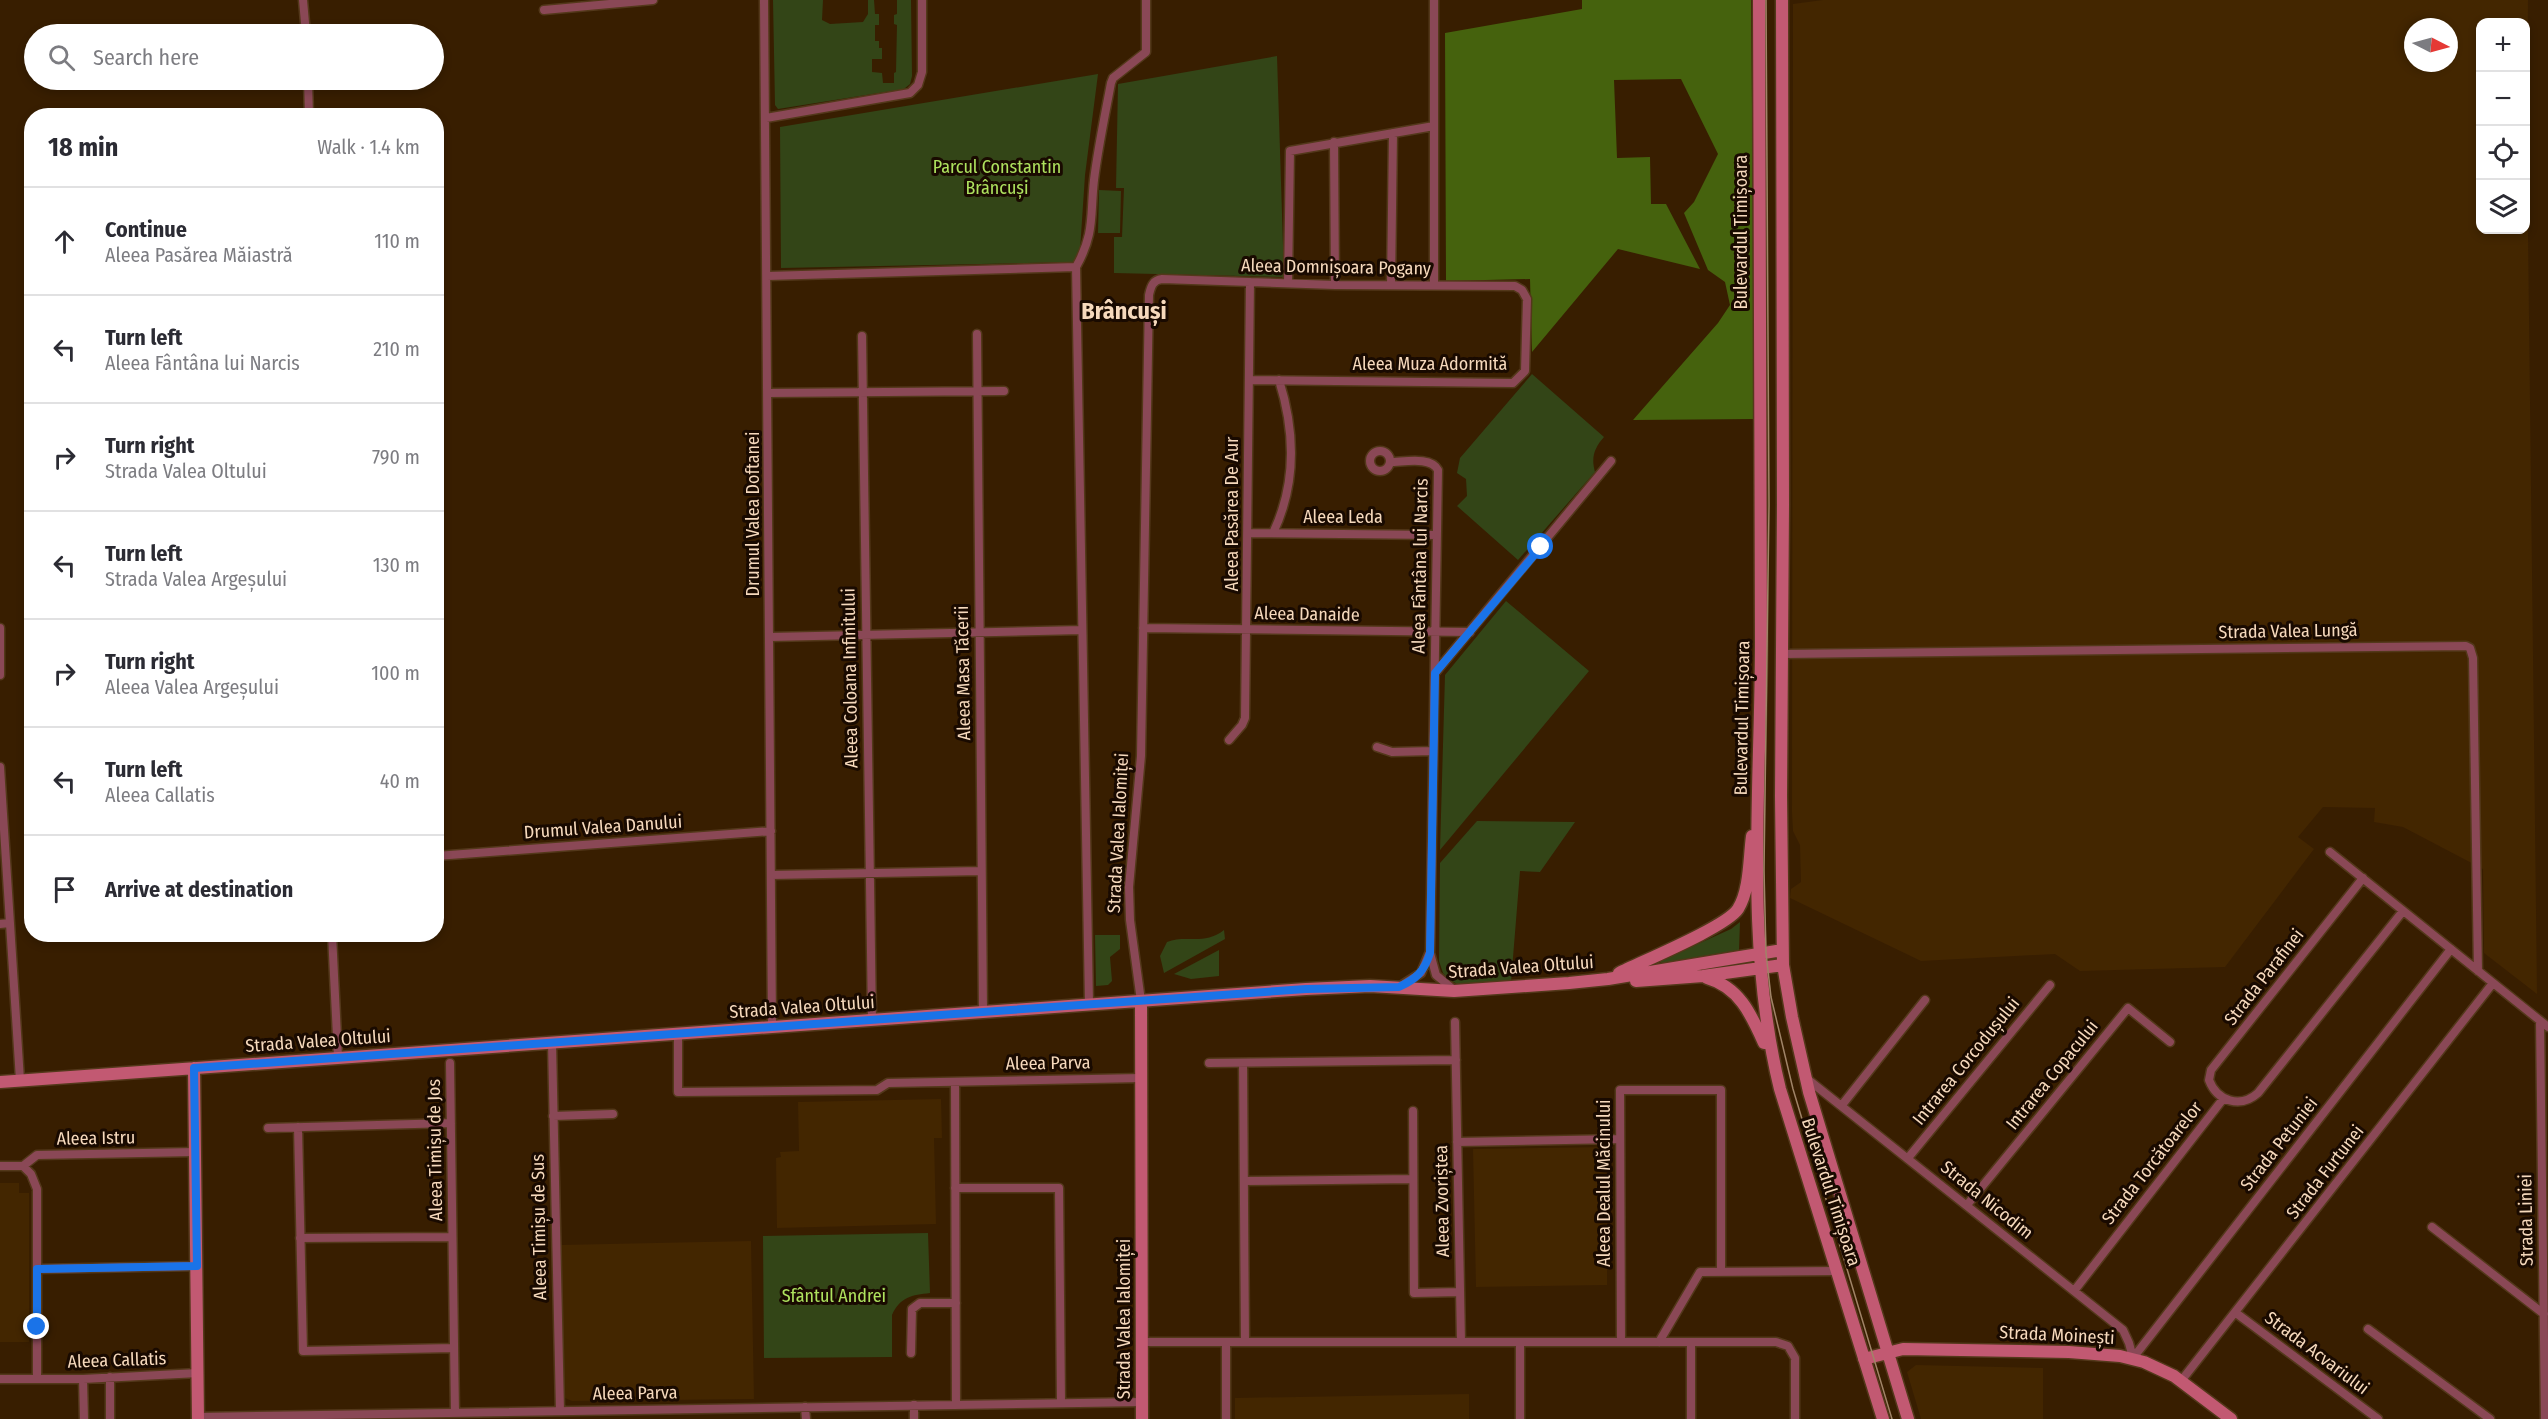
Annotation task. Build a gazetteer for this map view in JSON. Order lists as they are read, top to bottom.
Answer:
{
  "streets": {
    "main road": [
      "Bulevardul Timișoara",
      "Strada Valea Ialomiței",
      "Strada Valea Oltului",
      "Strada Moinești"
    ],
    "street": [
      "Aleea Domnișoara Pogany",
      "Aleea Muza Adormită",
      "Drumul Valea Doftanei",
      "Aleea Pasărea De Aur",
      "Aleea Leda",
      "Aleea Fântâna lui Narcis",
      "Aleea Danaide",
      "Strada Valea Lungă",
      "Aleea Masa Tăcerii",
      "Aleea Coloana Infinitului",
      "Drumul Valea Danului",
      "Strada Parafinei",
      "Intrarea Corcodușului",
      "Aleea Parva",
      "Intrarea Copacului",
      "Aleea Istru",
      "Strada Petuniei",
      "Aleea Timișu de Jos",
      "Strada Torcătoarelor",
      "Strada Furtunei",
      "Aleea Dealul Măcinului",
      "Strada Nicodim",
      "Aleea Zvoriștea",
      "Strada Liniei",
      "Aleea Timișu de Sus",
      "Strada Acvariului",
      "Aleea Callatis"
    ]
  },
  "crossings": [
    ["Bulevardul Timișoara", "Strada Valea Lungă"],
    ["Bulevardul Timișoara", "Strada Valea Oltului"],
    ["Bulevardul Timișoara", "Strada Nicodim"],
    ["Bulevardul Timișoara", "Strada Moinești"],
    ["Aleea Domnișoara Pogany", "Aleea Muza Adormită"],
    ["Aleea Domnișoara Pogany", "Aleea Pasărea De Aur"],
    ["Aleea Domnișoara Pogany", "Strada Valea Ialomiței"],
    ["Aleea Muza Adormită", "Aleea Pasărea De Aur"],
    ["Drumul Valea Doftanei", "Drumul Valea Danului"],
    ["Drumul Valea Doftanei", "Strada Valea Oltului"],
    ["Aleea Pasărea De Aur", "Aleea Leda"],
    ["Aleea Pasărea De Aur", "Aleea Danaide"],
    ["Aleea Leda", "Aleea Fântâna lui Narcis"],
    ["Aleea Fântâna lui Narcis", "Aleea Danaide"],
    ["Aleea Fântâna lui Narcis", "Strada Valea Oltului"],
    ["Aleea Danaide", "Strada Valea Ialomiței"],
    ["Aleea Masa Tăcerii", "Strada Valea Oltului"],
    ["Aleea Coloana Infinitului", "Strada Valea Oltului"],
    ["Strada Valea Ialomiței", "Strada Valea Oltului"],
    ["Strada Valea Ialomiței", "Aleea Parva"],
    ["Strada Valea Oltului", "Aleea Parva"],
    ["Strada Valea Oltului", "Aleea Timișu de Sus"],
    ["Strada Parafinei", "Strada Torcătoarelor"],
    ["Intrarea Corcodușului", "Strada Nicodim"],
    ["Aleea Parva", "Aleea Timișu de Jos"],
    ["Aleea Parva", "Aleea Timișu de Sus"],
    ["Intrarea Copacului", "Strada Nicodim"],
    ["Strada Petuniei", "Strada Nicodim"],
    ["Strada Petuniei", "Strada Moinești"],
    ["Strada Torcătoarelor", "Strada Nicodim"],
    ["Strada Furtunei", "Strada Moinești"],
    ["Strada Furtunei", "Strada Acvariului"],
    ["Strada Nicodim", "Strada Moinești"]
  ],
  "districts": ["Brâncuși"],
  "parks": ["Parcul Constantin Brâncuși", "Sfântul Andrei"],
  "north": "right",
  "page": {
    "map_buttons": ["+", "−"],
    "search": "Search here",
    "heading": ["18 min", "Walk · 1.4 km"],
    "list": [
      ["Continue", "Aleea Pasărea Măiastră", "110 m"],
      ["Turn left", "Aleea Fântâna lui Narcis", "210 m"],
      ["Turn right", "Strada Valea Oltului", "790 m"],
      ["Turn left", "Strada Valea Argeșului", "130 m"],
      ["Turn right", "Aleea Valea Argeșului", "100 m"],
      ["Turn left", "Aleea Callatis", "40 m"],
      "Arrive at destination"
    ]
  }
}
